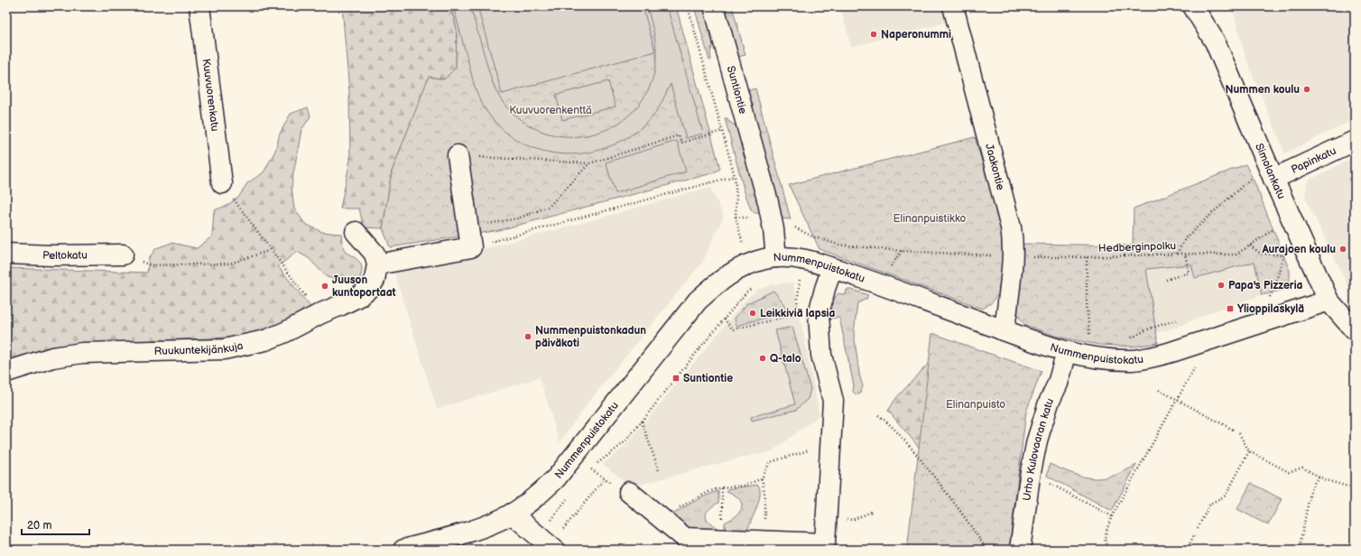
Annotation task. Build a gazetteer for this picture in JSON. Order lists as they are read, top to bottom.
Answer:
{
  "streets": {
    "street": [
      "Suntiontie",
      "Kuuvuorenkatu",
      "Papinkatu",
      "Jaakontie",
      "Simolankatu",
      "Peltokatu",
      "Nummenpuistokatu",
      "Ruukuntekijänkuja",
      "Urho Kulovaaran katu"
    ],
    "path": ["Hedberginpolku"]
  },
  "crossings": [
    ["Suntiontie", "Nummenpuistokatu"],
    ["Papinkatu", "Simolankatu"],
    ["Jaakontie", "Nummenpuistokatu"],
    ["Simolankatu", "Nummenpuistokatu"],
    ["Nummenpuistokatu", "Urho Kulovaaran katu"]
  ],
  "parks": ["Kuuvuorenkenttä", "Elinanpuistikko", "Elinanpuisto"],
  "places": {
    "other": [
      "Naperonummi",
      "Nummen koulu",
      "Aurajoen koulu",
      "Papa's Pizzeria",
      "Juuson kuntoportaat",
      "Leikkiviä lapsia",
      "Nummenpuistonkadun päiväkoti",
      "Q-talo"
    ],
    "transit": ["Ylioppilaskylä", "Suntiontie"]
  },
  "scale_bar": "20 m"
}
